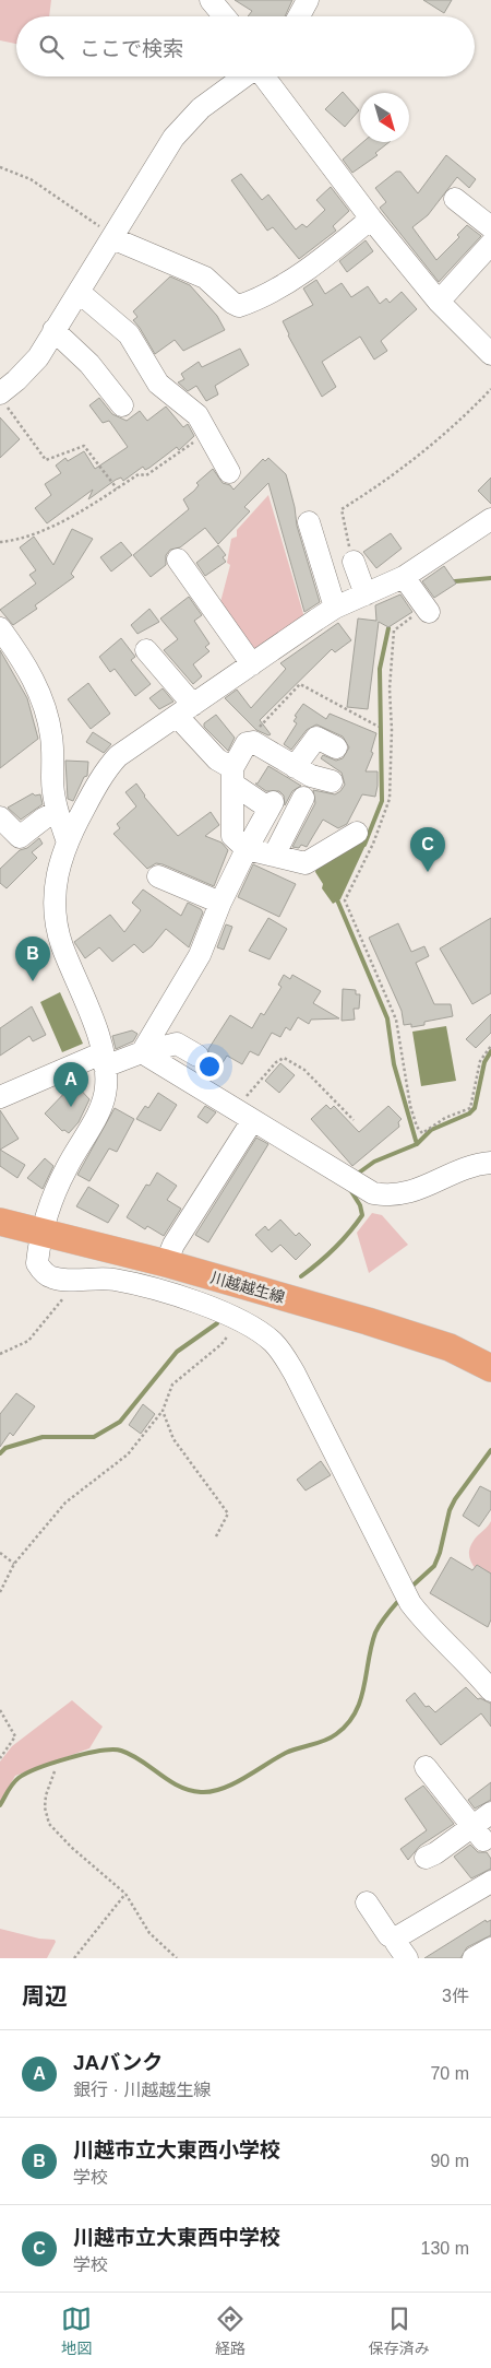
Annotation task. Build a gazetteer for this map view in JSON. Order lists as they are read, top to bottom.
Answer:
{
  "streets": {
    "main road": ["川越越生線"]
  },
  "north": "bottom right",
  "page": {
    "search": "ここで検索",
    "pins": ["C", "B", "A"],
    "heading": ["周辺", "3件"],
    "list": [
      {
        "mark": "A",
        "name": "JAバンク",
        "note": "銀行 · 川越越生線",
        "value": "70 m"
      },
      {
        "mark": "B",
        "name": "川越市立大東西小学校",
        "note": "学校",
        "value": "90 m"
      },
      {
        "mark": "C",
        "name": "川越市立大東西中学校",
        "note": "学校",
        "value": "130 m"
      }
    ],
    "nav": ["地図", "経路", "保存済み"]
  }
}
